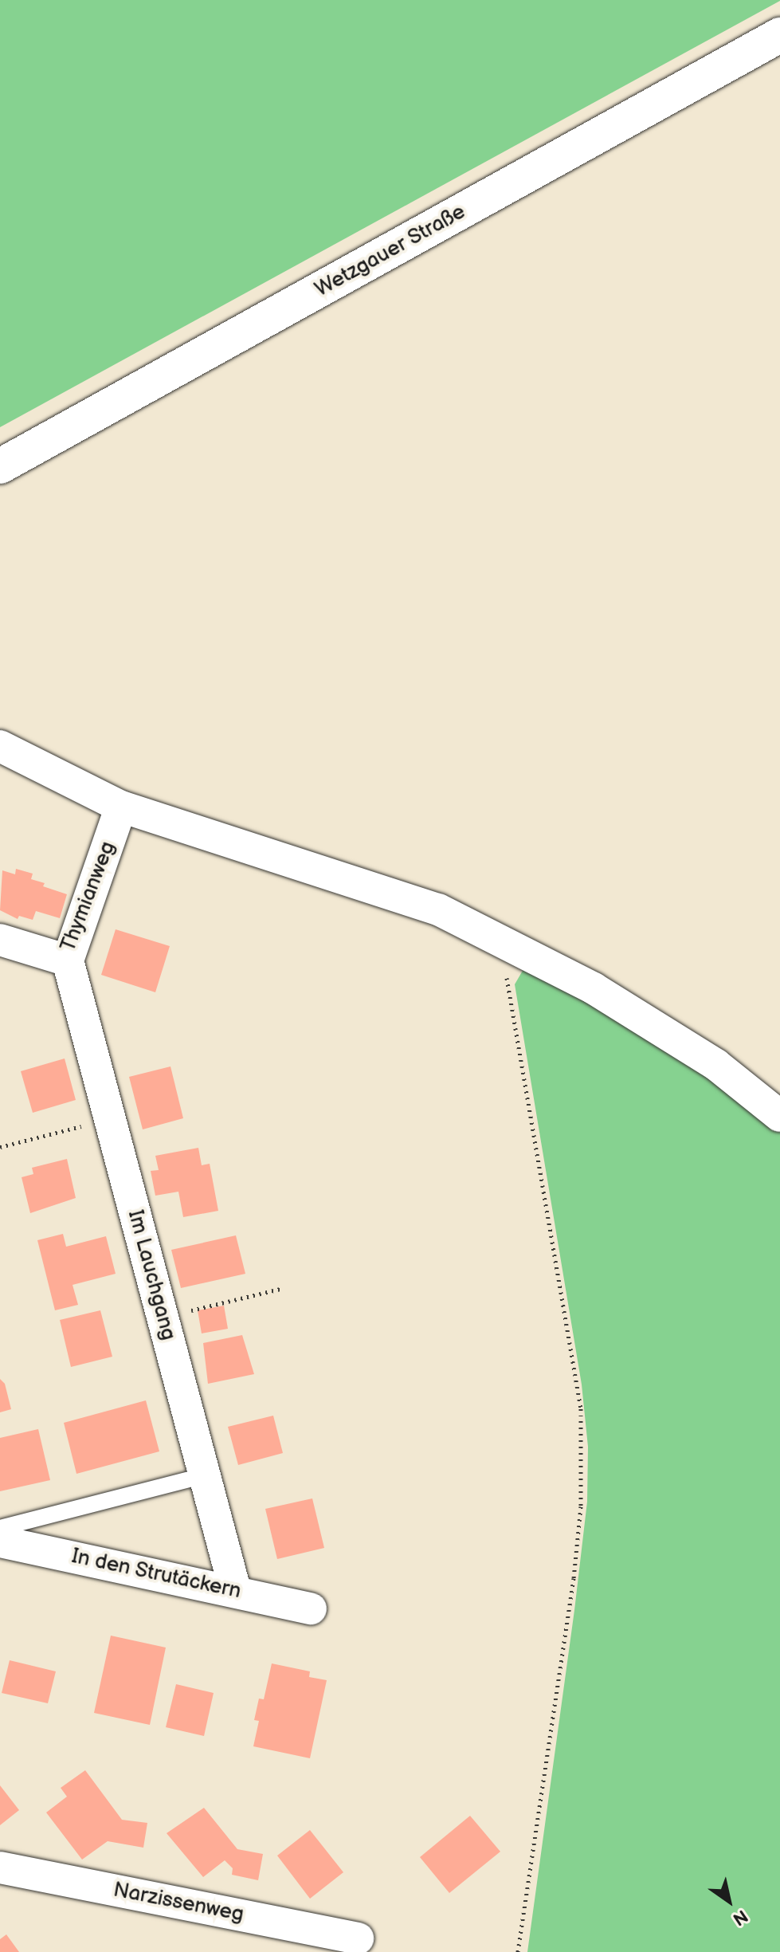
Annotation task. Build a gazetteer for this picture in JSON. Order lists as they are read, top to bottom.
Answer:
{
  "streets": {
    "street": [
      "Wetzgauer Straße",
      "Thymianweg",
      "Im Lauchgang",
      "In den Strutäckern",
      "Narzissenweg"
    ]
  },
  "crossings": [
    ["Thymianweg", "Im Lauchgang"],
    ["Im Lauchgang", "In den Strutäckern"]
  ],
  "north": "bottom right"
}
